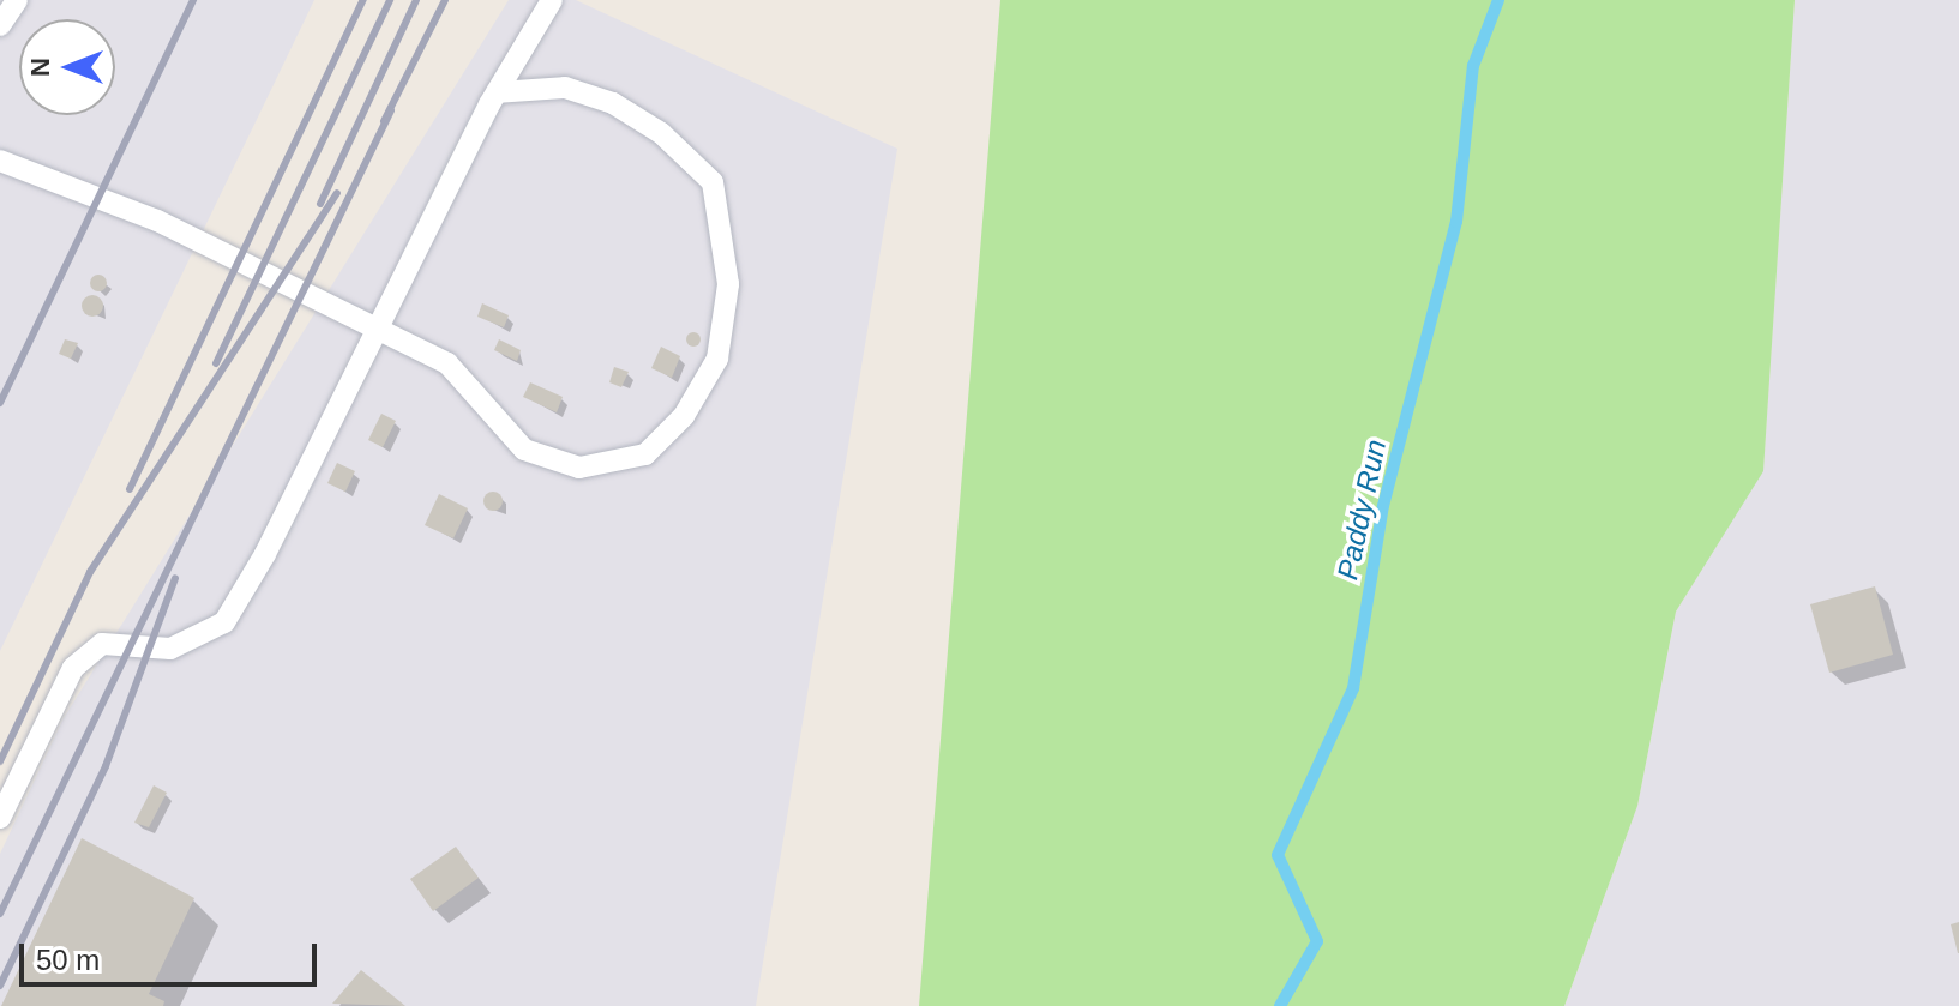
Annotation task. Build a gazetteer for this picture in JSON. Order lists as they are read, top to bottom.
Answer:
{
  "water": ["Paddy Run"],
  "scale_bar": "50 m",
  "north": "left"
}
